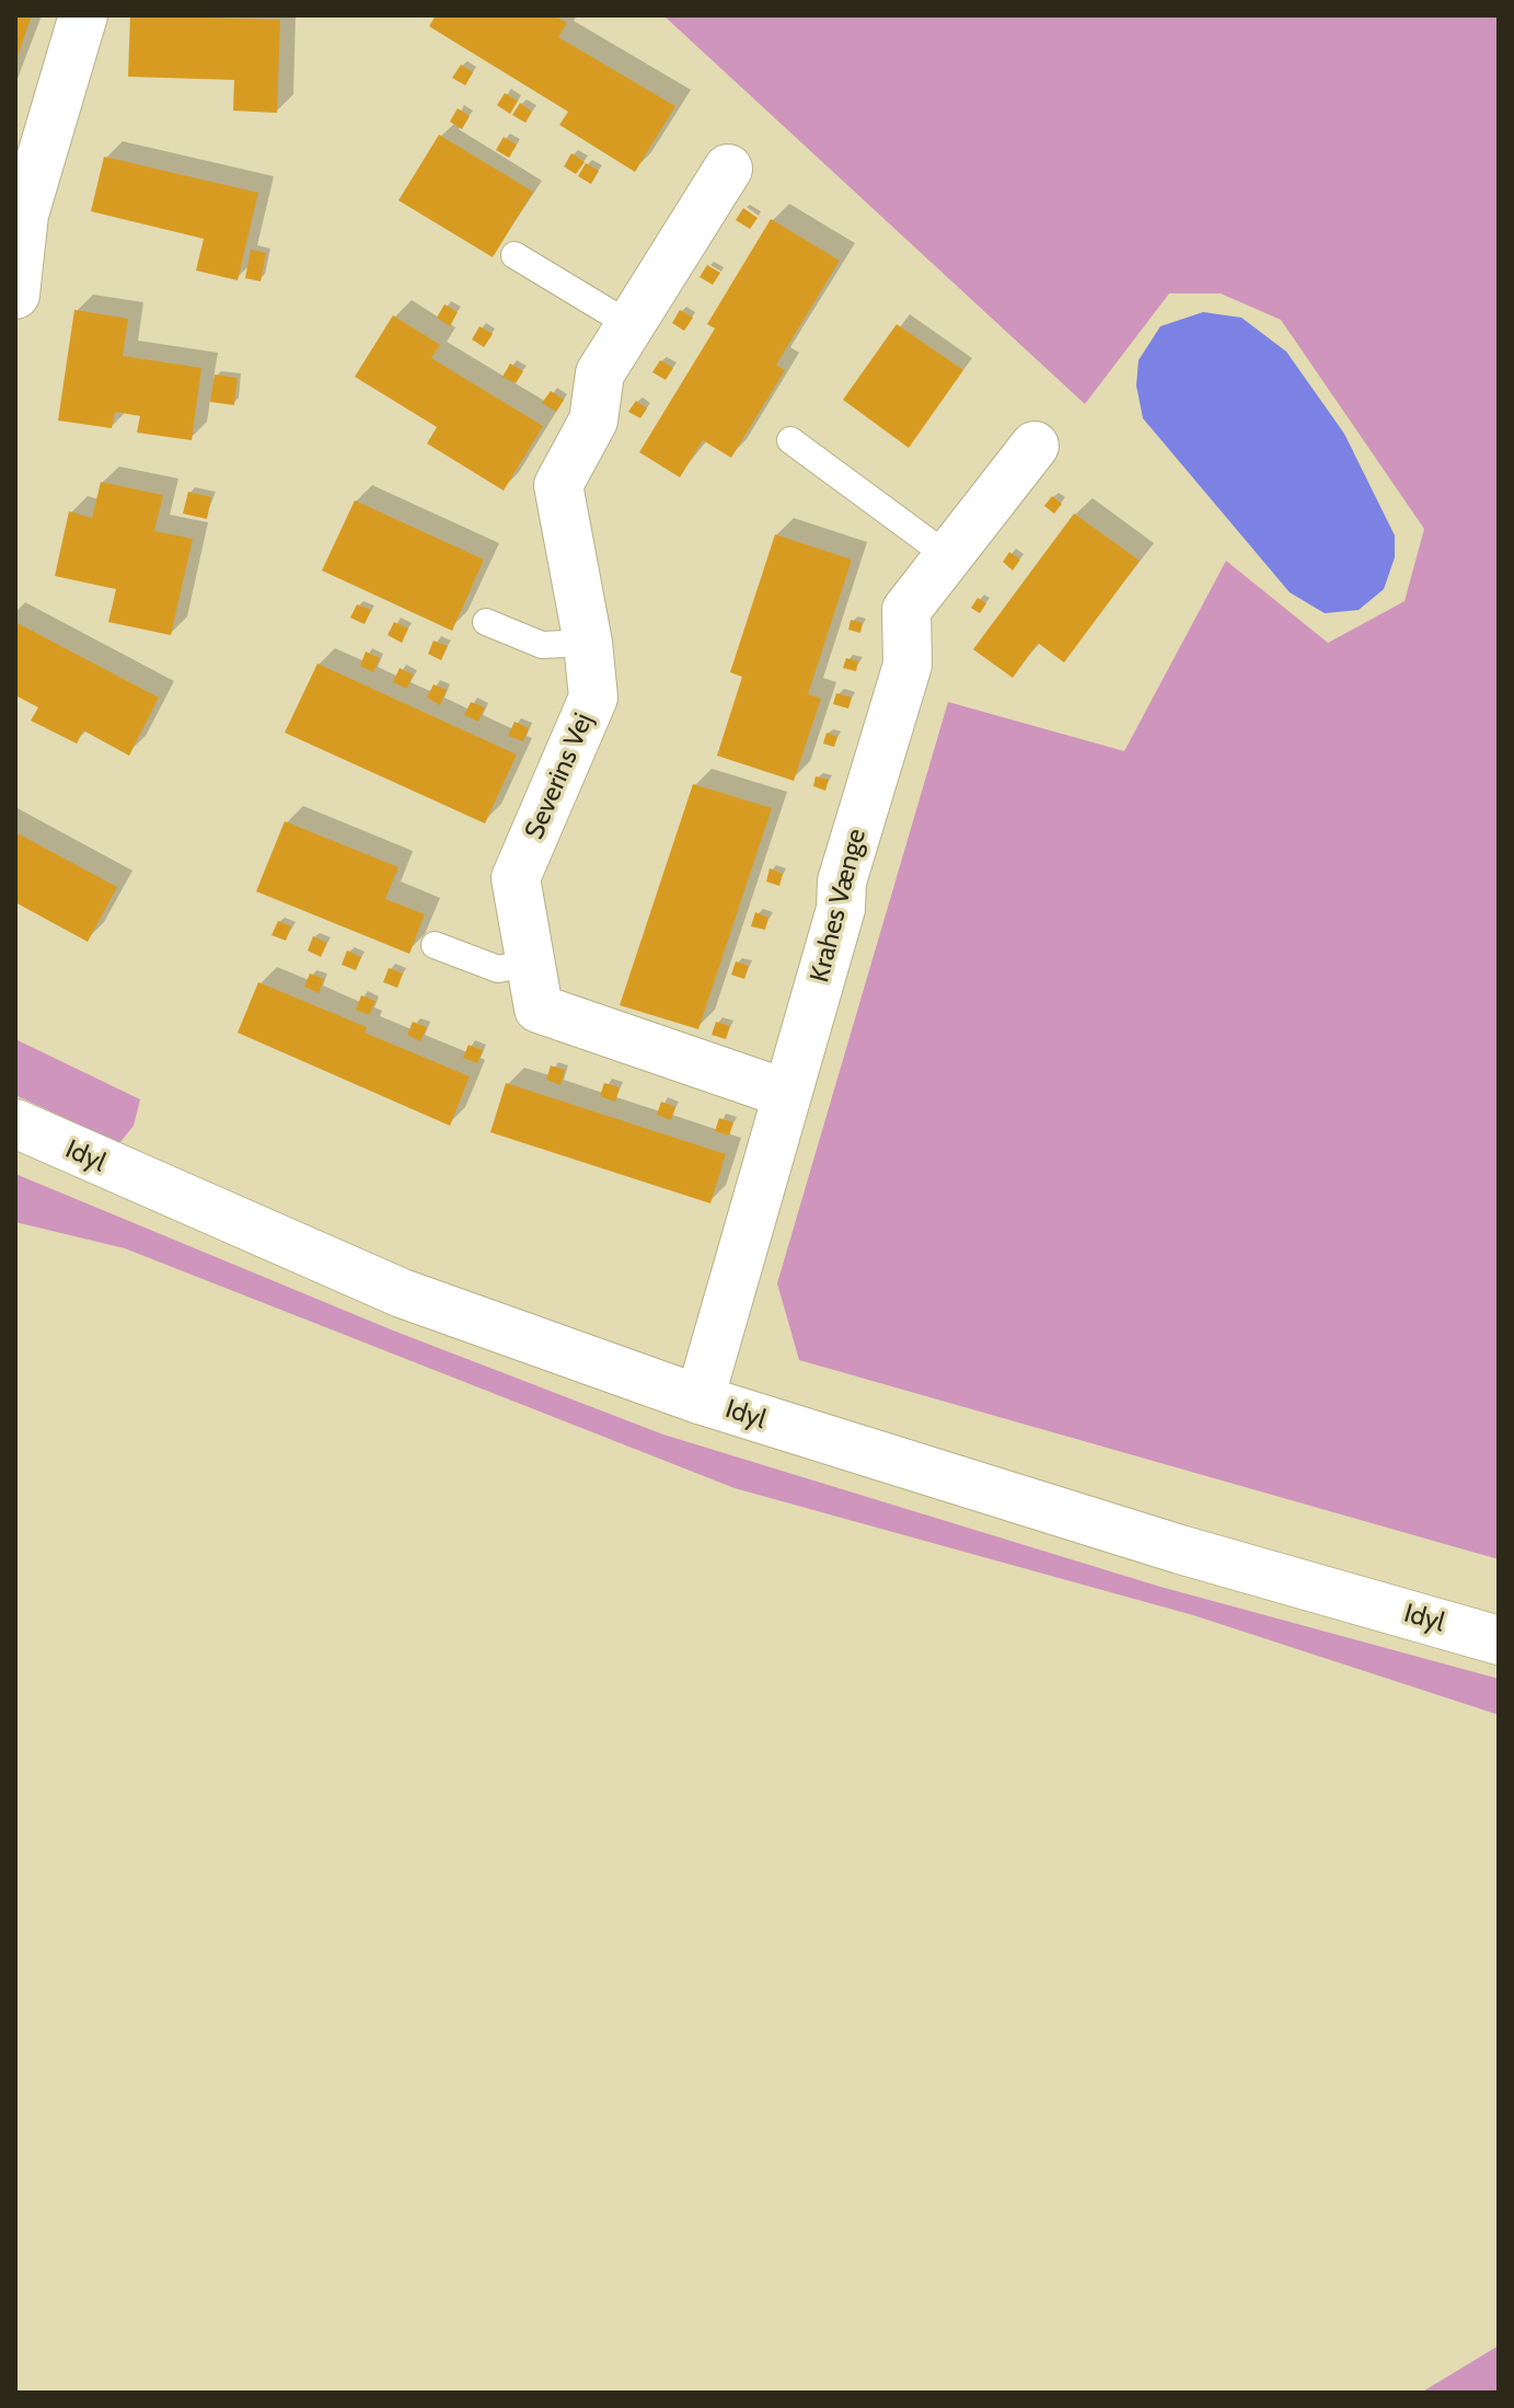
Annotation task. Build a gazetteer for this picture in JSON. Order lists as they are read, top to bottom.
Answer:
{
  "streets": {
    "street": ["Severins Vej", "Krahes Vænge", "Idyl"]
  },
  "crossings": [
    ["Severins Vej", "Krahes Vænge"],
    ["Krahes Vænge", "Idyl"]
  ]
}
